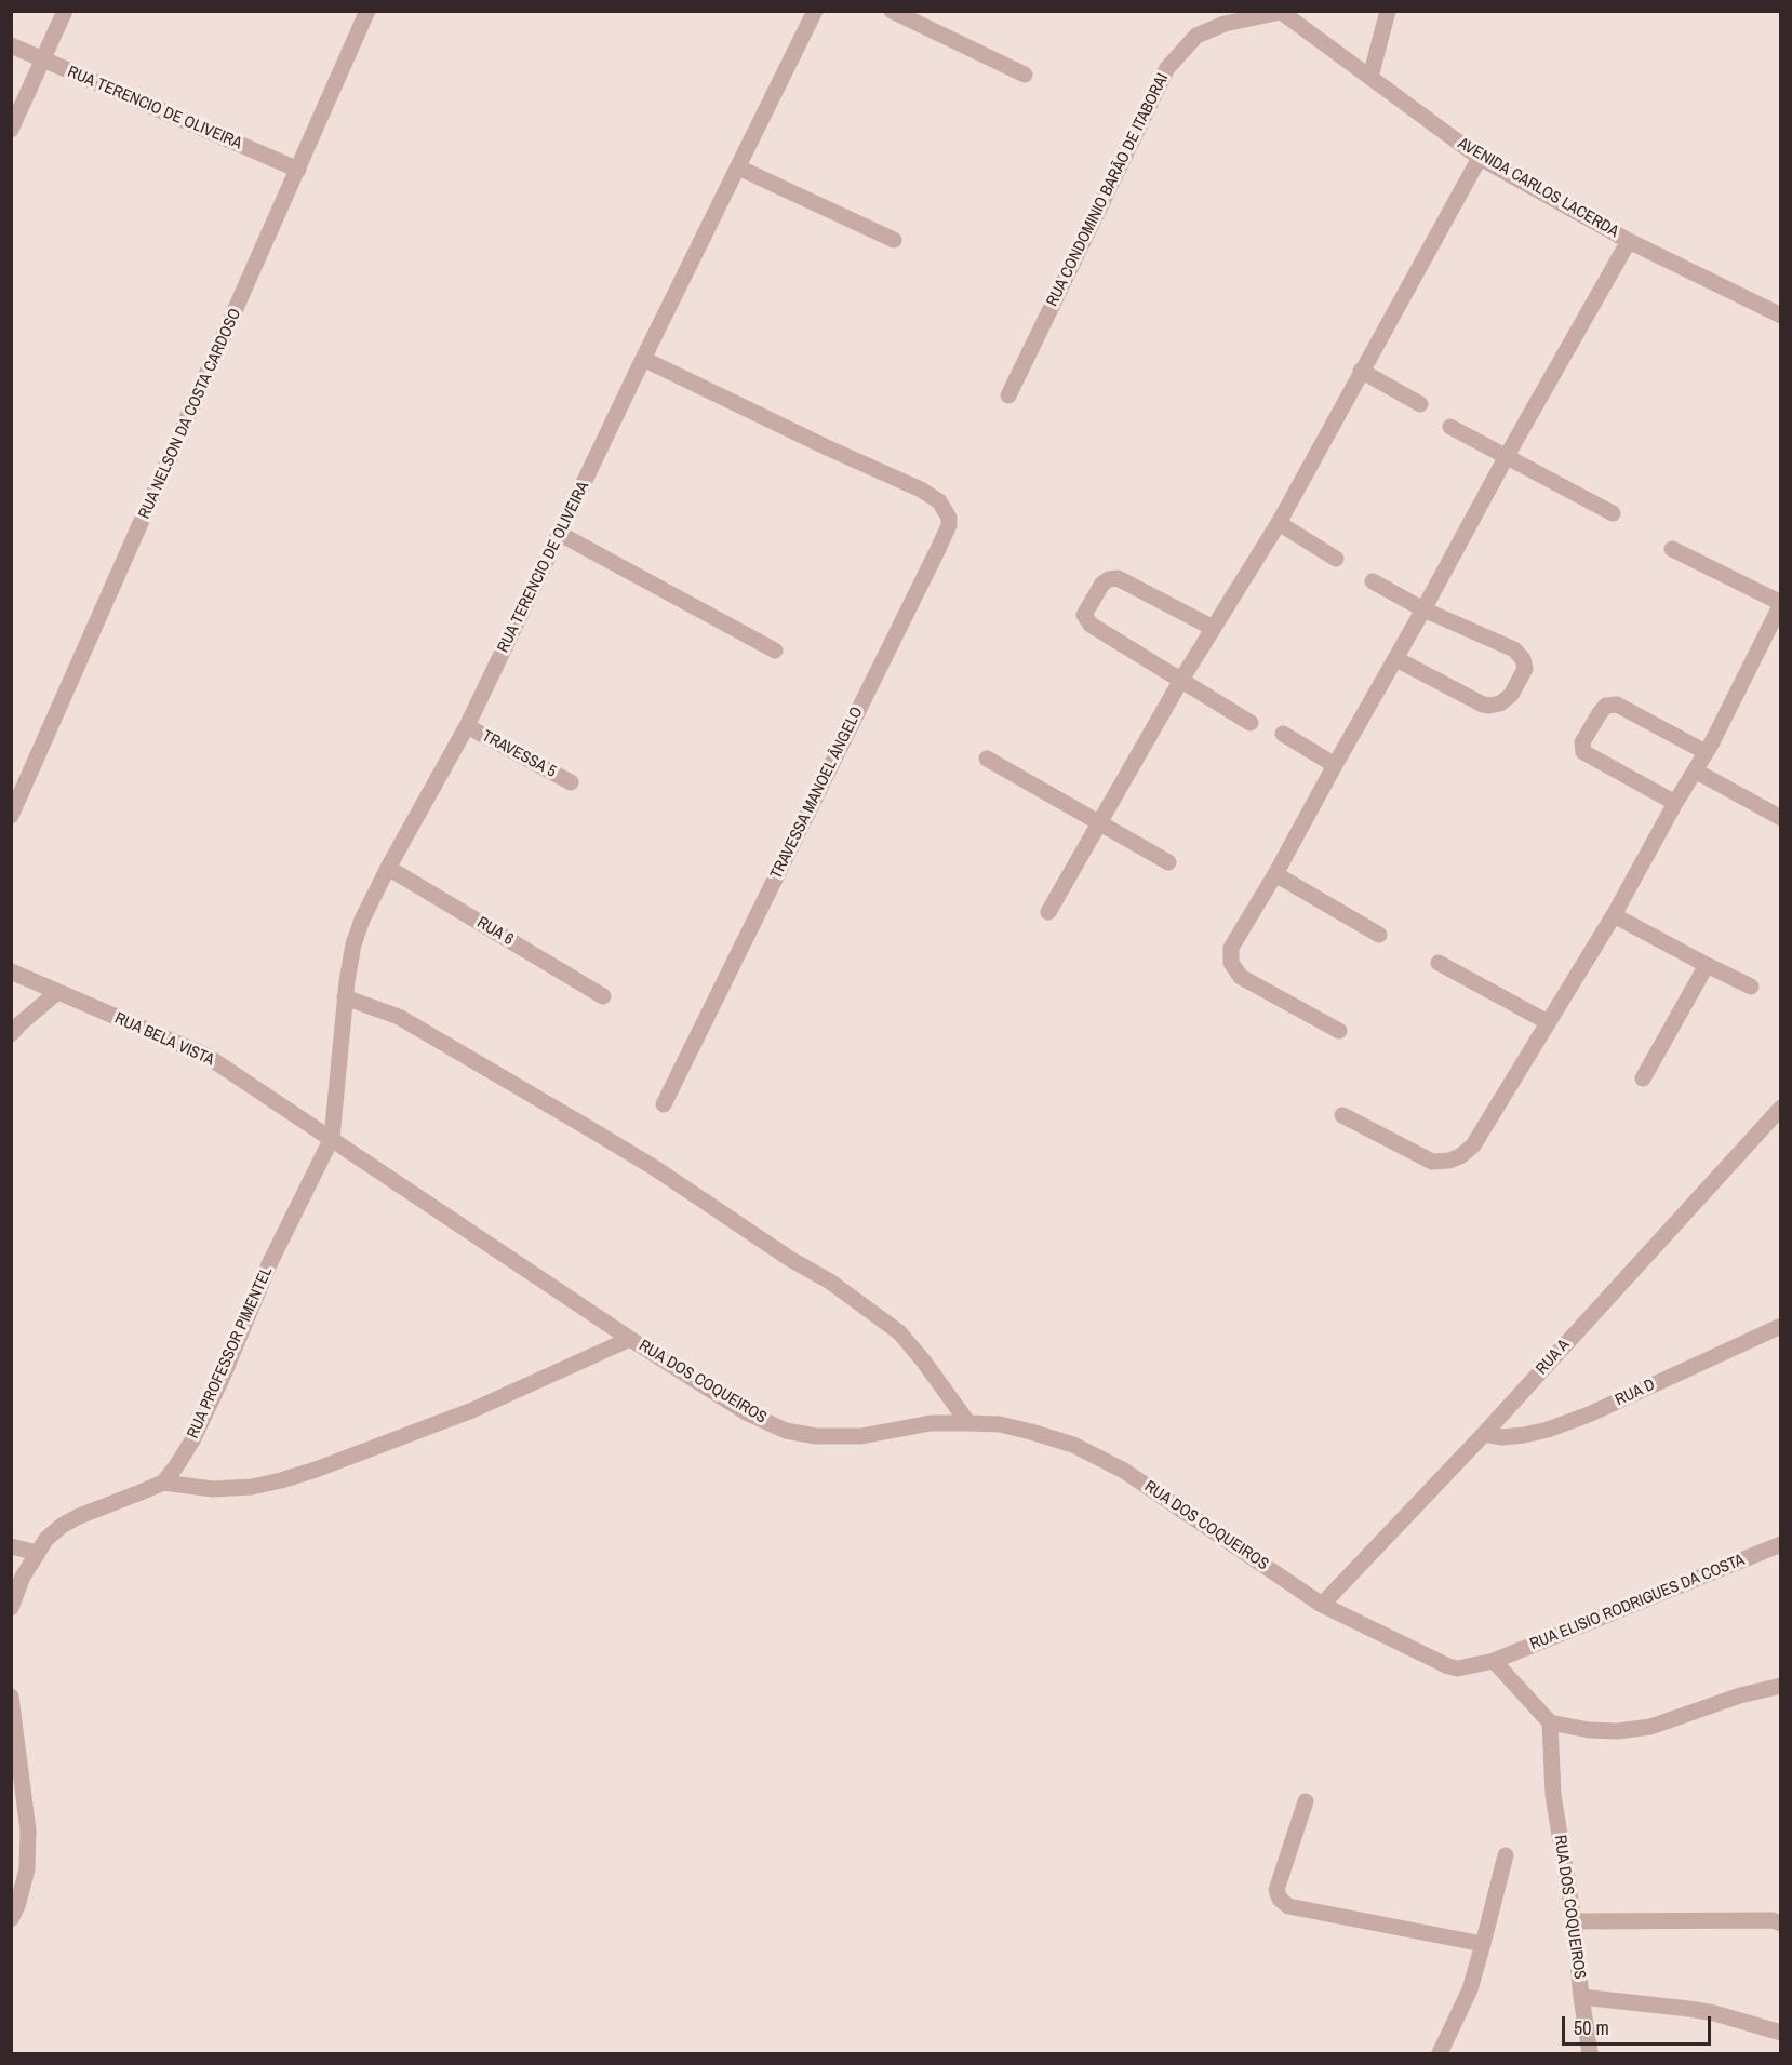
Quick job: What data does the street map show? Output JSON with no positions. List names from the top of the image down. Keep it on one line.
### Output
{"streets":{"street":["RUA TERENCIO DE OLIVEIRA","AVENIDA CARLOS LACERDA","RUA CONDOMINIO BARÃO DE ITABORAI","RUA NELSON DA COSTA CARDOSO","TRAVESSA 5","TRAVESSA MANOEL ÂNGELO","RUA 6","RUA BELA VISTA","RUA PROFESSOR PIMENTEL","RUA A","RUA DOS COQUEIROS","RUA D","RUA ELISIO RODRIGUES DA COSTA"]},"crossings":[["RUA TERENCIO DE OLIVEIRA","RUA NELSON DA COSTA CARDOSO"],["RUA TERENCIO DE OLIVEIRA","TRAVESSA 5"],["RUA TERENCIO DE OLIVEIRA","TRAVESSA MANOEL ÂNGELO"],["RUA TERENCIO DE OLIVEIRA","RUA 6"],["RUA TERENCIO DE OLIVEIRA","RUA BELA VISTA"],["RUA TERENCIO DE OLIVEIRA","RUA PROFESSOR PIMENTEL"],["RUA TERENCIO DE OLIVEIRA","RUA DOS COQUEIROS"],["AVENIDA CARLOS LACERDA","RUA CONDOMINIO BARÃO DE ITABORAI"],["RUA BELA VISTA","RUA PROFESSOR PIMENTEL"],["RUA BELA VISTA","RUA DOS COQUEIROS"],["RUA PROFESSOR PIMENTEL","RUA DOS COQUEIROS"],["RUA A","RUA DOS COQUEIROS"],["RUA A","RUA D"],["RUA DOS COQUEIROS","RUA ELISIO RODRIGUES DA COSTA"]],"scale_bar":"50 m"}
